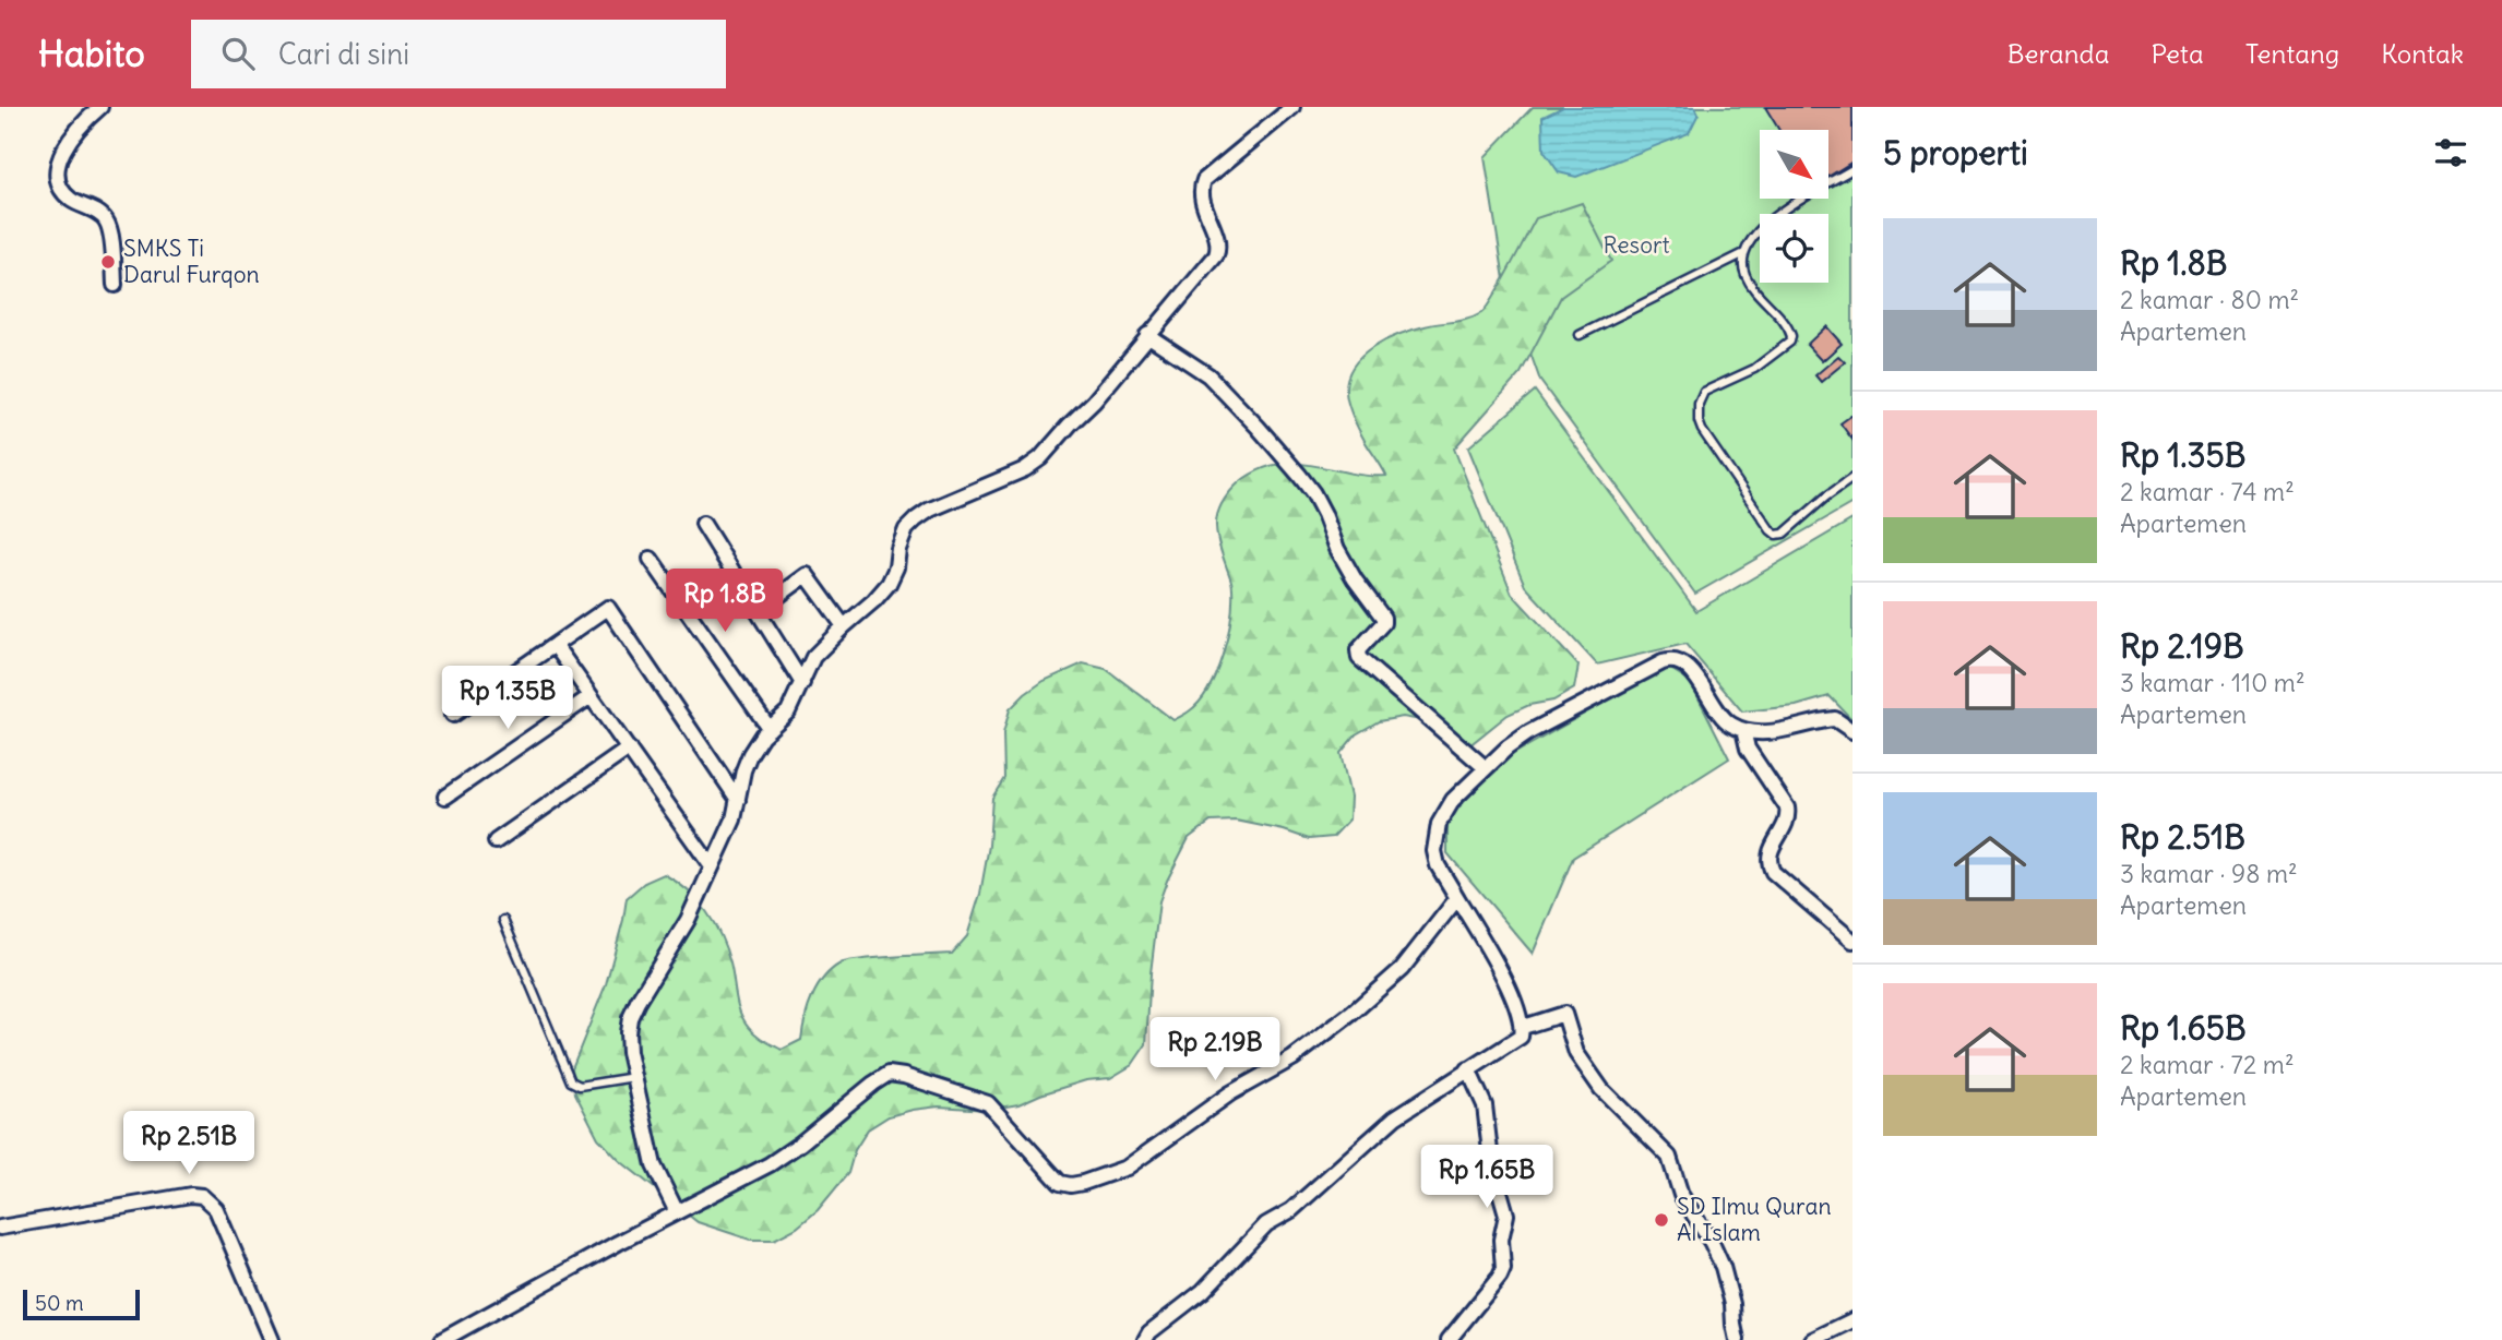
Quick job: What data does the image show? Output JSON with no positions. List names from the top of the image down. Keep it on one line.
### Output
{"parks":["Resort"],"places":["SMKS Ti Darul Furqon","SD Ilmu Quran Al Islam"],"scale_bar":"50 m","north":"bottom right","page":{"header":"Habito","search":"Cari di sini","nav":["Beranda","Peta","Tentang","Kontak"],"heading":"5 properti","list":[{"name":"Rp 1.8B","note":"2 kamar · 80 m² · Apartemen"},{"name":"Rp 1.35B","note":"2 kamar · 74 m² · Apartemen"},{"name":"Rp 2.19B","note":"3 kamar · 110 m² · Apartemen"},{"name":"Rp 2.51B","note":"3 kamar · 98 m² · Apartemen"},{"name":"Rp 1.65B","note":"2 kamar · 72 m² · Apartemen"}],"price":["Rp 1.8B","Rp 1.35B","Rp 2.19B","Rp 2.51B","Rp 1.65B"],"scale":"50 m"}}
